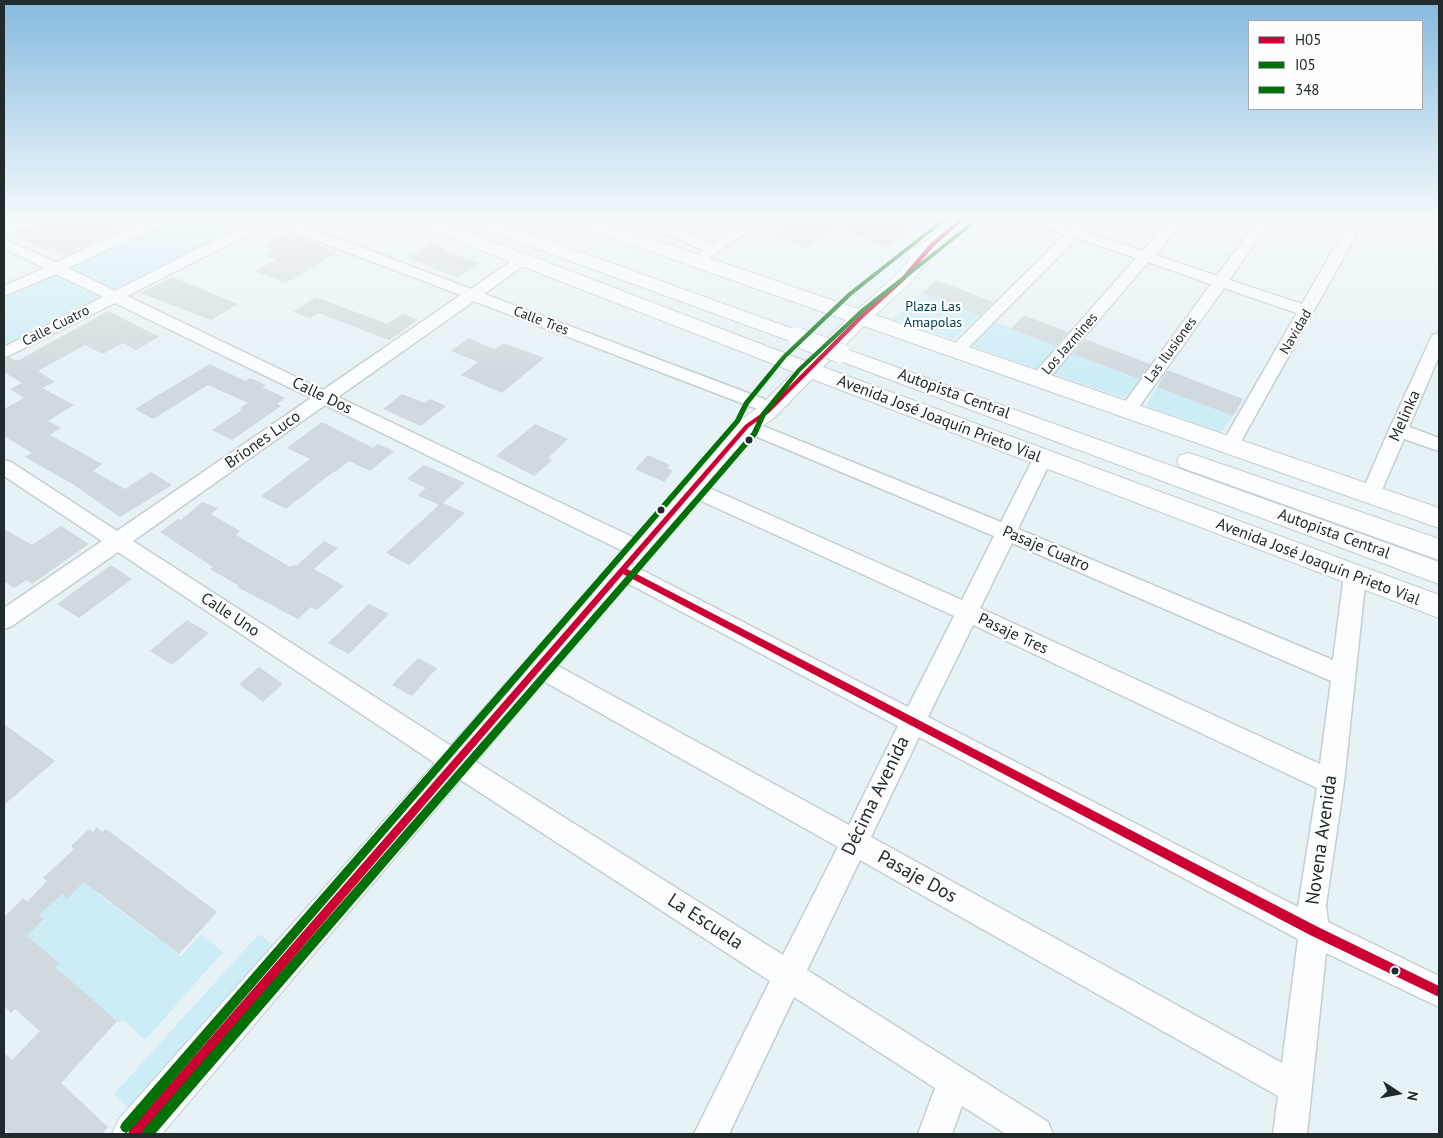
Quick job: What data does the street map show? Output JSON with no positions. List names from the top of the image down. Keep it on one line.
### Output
{"streets":{"main road":["Autopista Central","Avenida José Joaquín Prieto Vial"],"street":["Calle Tres","Calle Cuatro","Navidad","Los Jazmines","Las Ilusiones","Calle Dos","Melinka","Briones Luco","Pasaje Cuatro","Calle Uno","Pasaje Tres","Décima Avenida","Novena Avenida","Pasaje Dos","La Escuela"]},"crossings":[["Calle Tres","Briones Luco"],["Calle Cuatro","Calle Dos"],["Calle Dos","Briones Luco"],["Calle Dos","Décima Avenida"],["Calle Dos","Novena Avenida"],["Avenida José Joaquín Prieto Vial","Décima Avenida"],["Avenida José Joaquín Prieto Vial","Novena Avenida"],["Briones Luco","Calle Uno"],["Pasaje Cuatro","Décima Avenida"],["Pasaje Cuatro","Novena Avenida"],["Calle Uno","La Escuela"],["Pasaje Tres","Décima Avenida"],["Pasaje Tres","Novena Avenida"],["Décima Avenida","Pasaje Dos"],["Décima Avenida","La Escuela"],["Novena Avenida","Pasaje Dos"]],"parks":["Plaza Las Amapolas"],"lines":["transit line H05","transit line I05","transit line 348"],"legend":["H05","I05","348"],"north":"right"}
